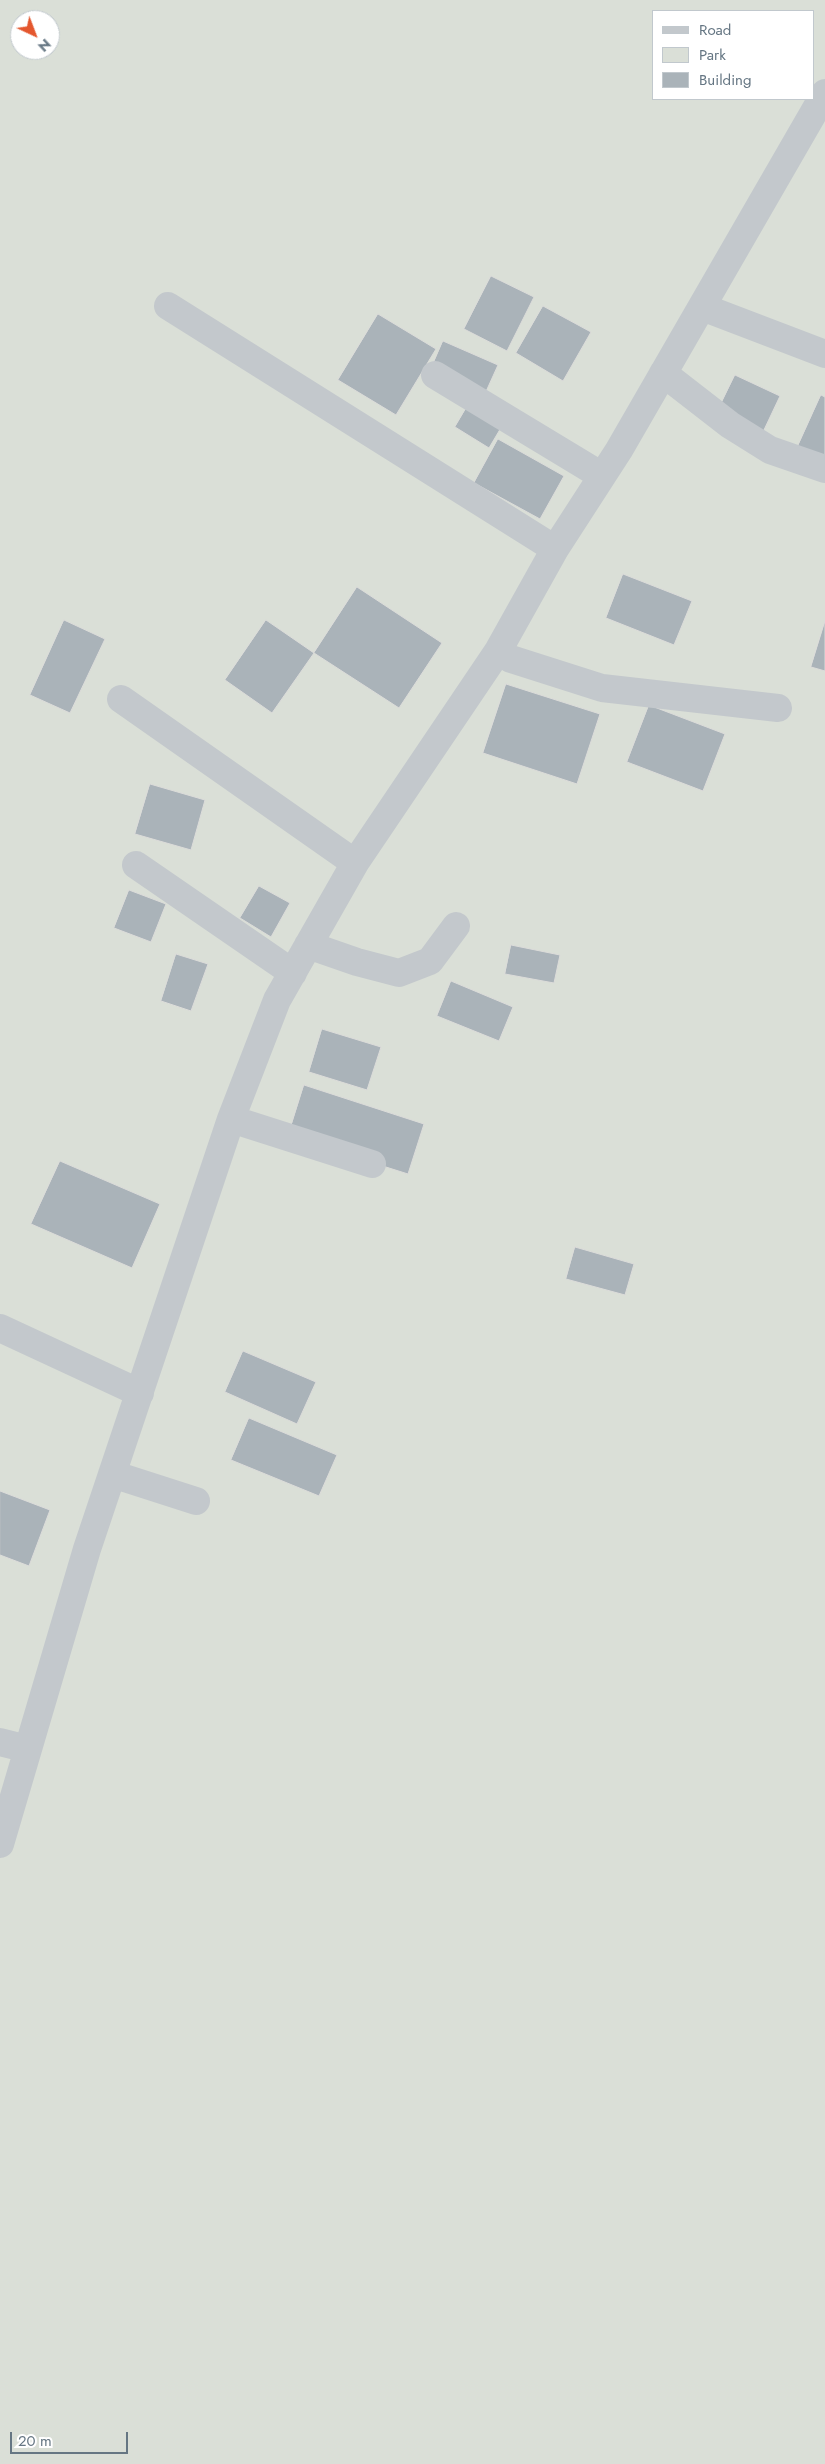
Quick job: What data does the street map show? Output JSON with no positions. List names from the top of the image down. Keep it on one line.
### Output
{"legend":["Road","Park","Building"],"scale_bar":"20 m","north":"bottom right"}
